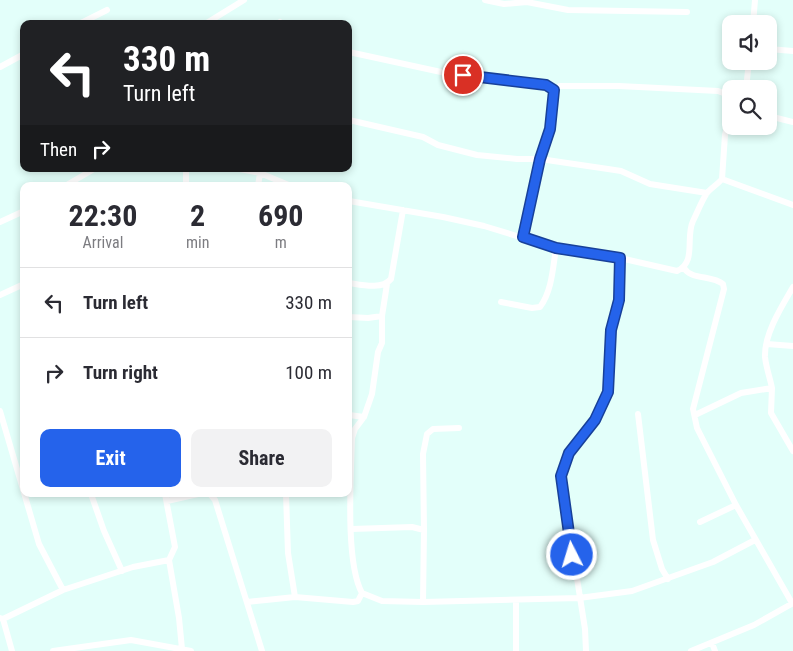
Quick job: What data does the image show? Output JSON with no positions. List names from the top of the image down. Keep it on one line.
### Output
{"page":{"turn":["330 m","Turn left"],"then":"Then","eta":["22:30","Arrival","2","min","690","m"],"list":[{"name":"Turn left","value":"330 m"},{"name":"Turn right","value":"100 m"}],"buttons":["Exit","Share"]}}
